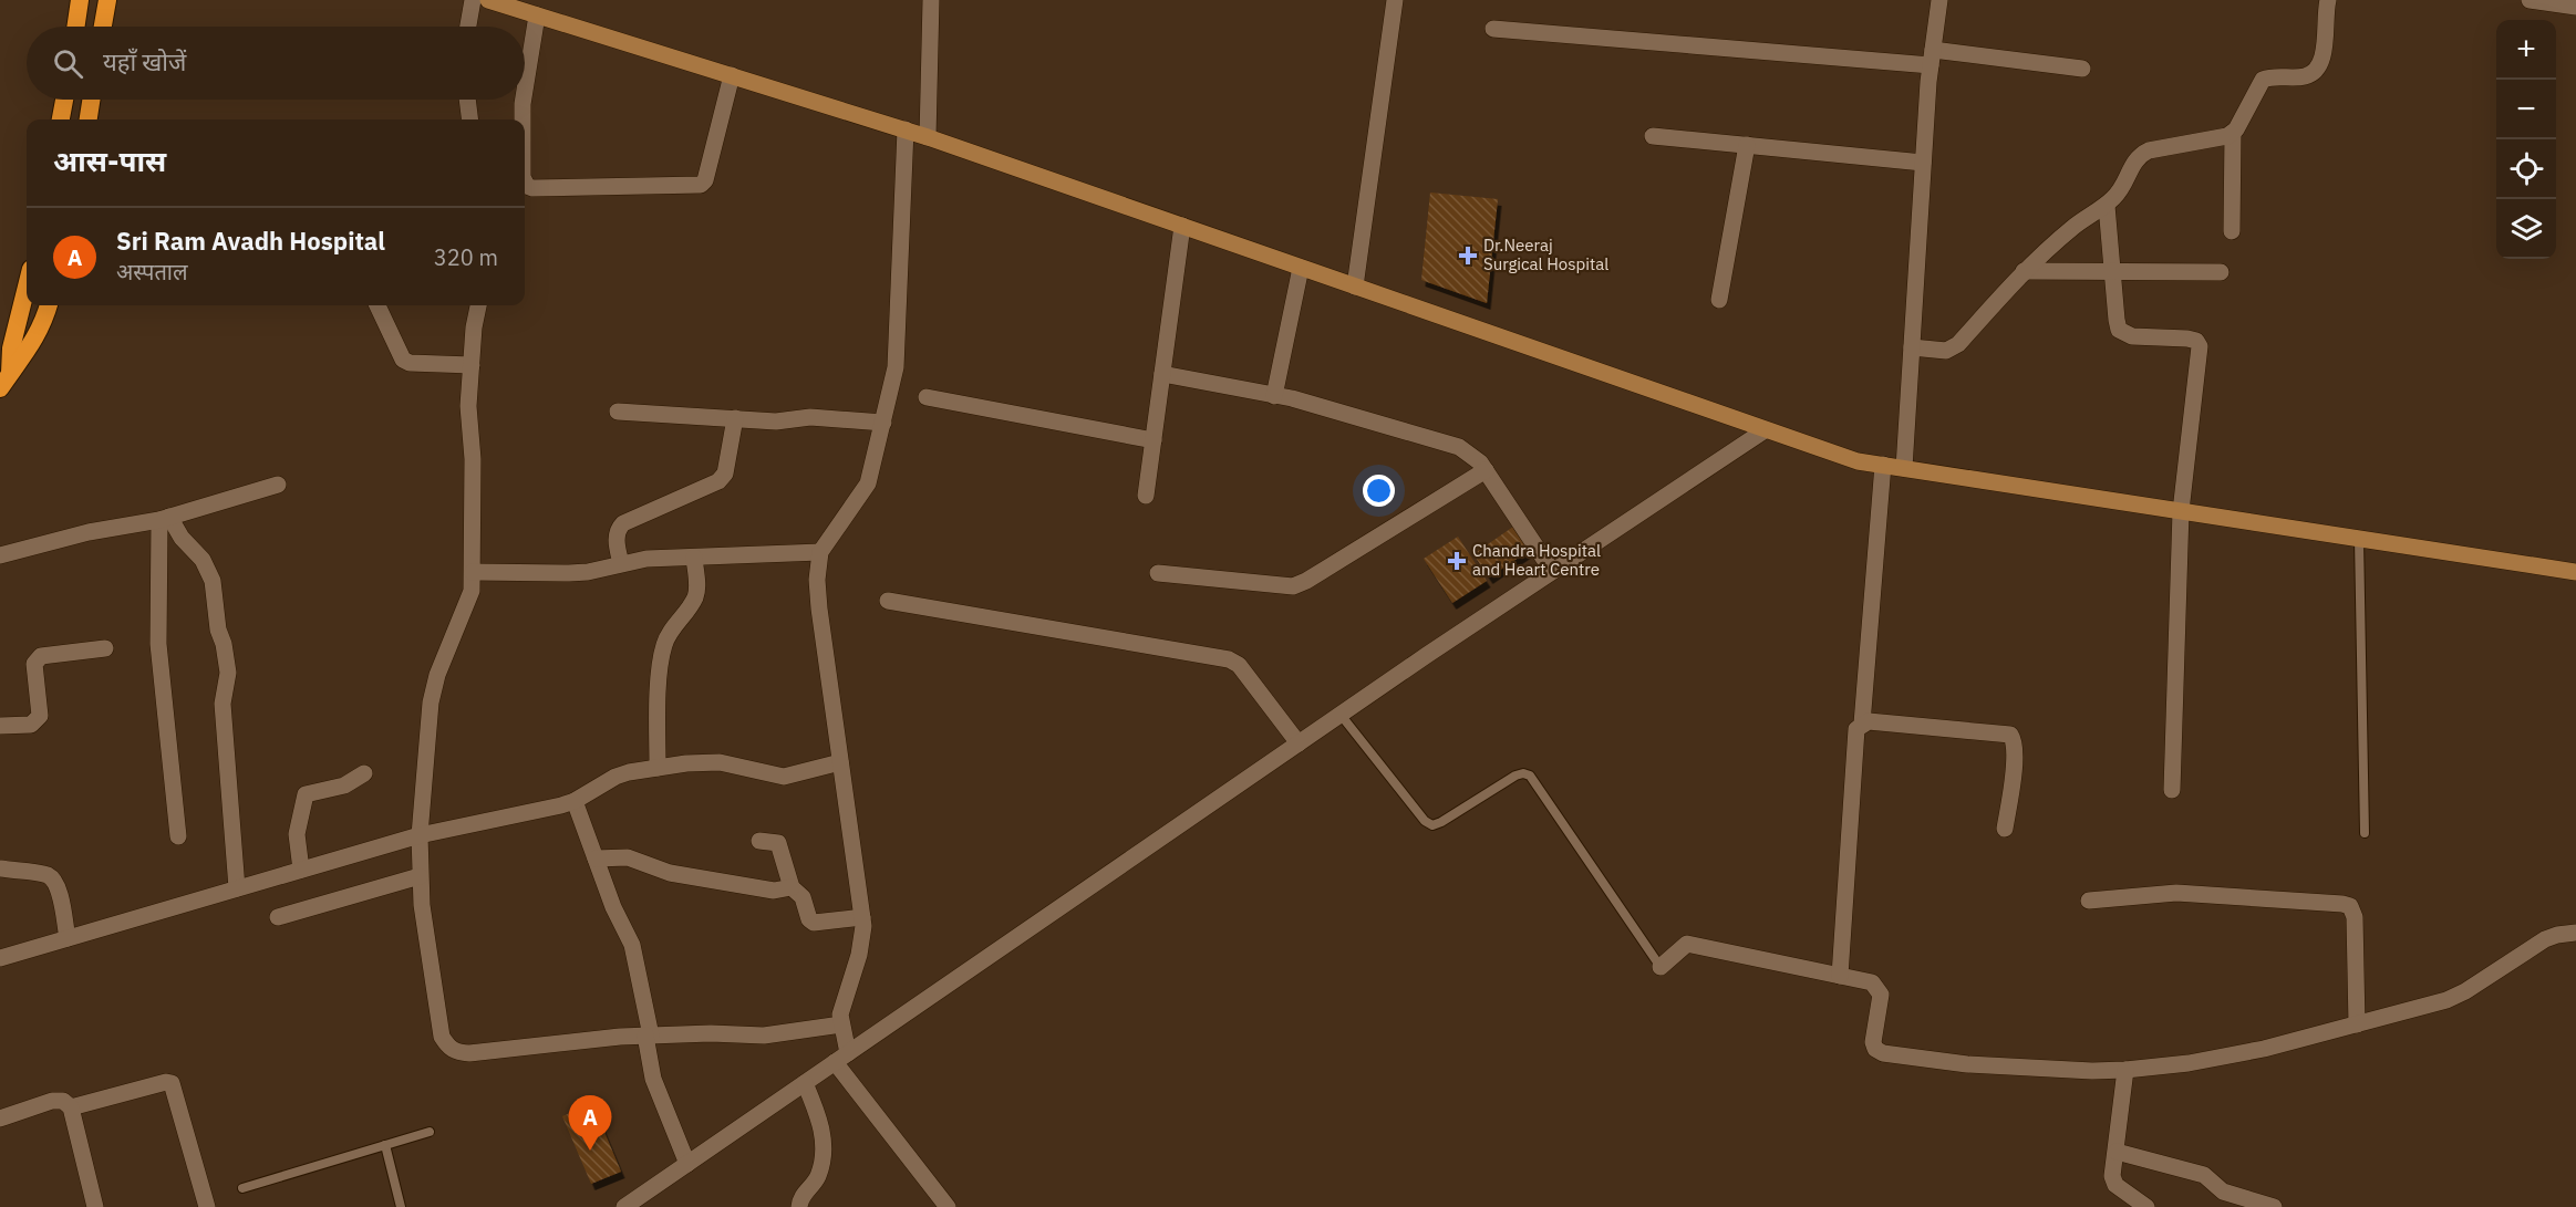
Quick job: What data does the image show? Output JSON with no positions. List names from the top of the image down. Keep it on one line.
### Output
{"places":{"health":["Dr.Neeraj Surgical Hospital","Chandra Hospital and Heart Centre"]},"page":{"map_buttons":["+","−"],"search":"यहाँ खोजें","heading":"आस-पास","list":[{"mark":"A","name":"Sri Ram Avadh Hospital","note":"अस्पताल","value":"320 m"}],"pins":"A"}}
